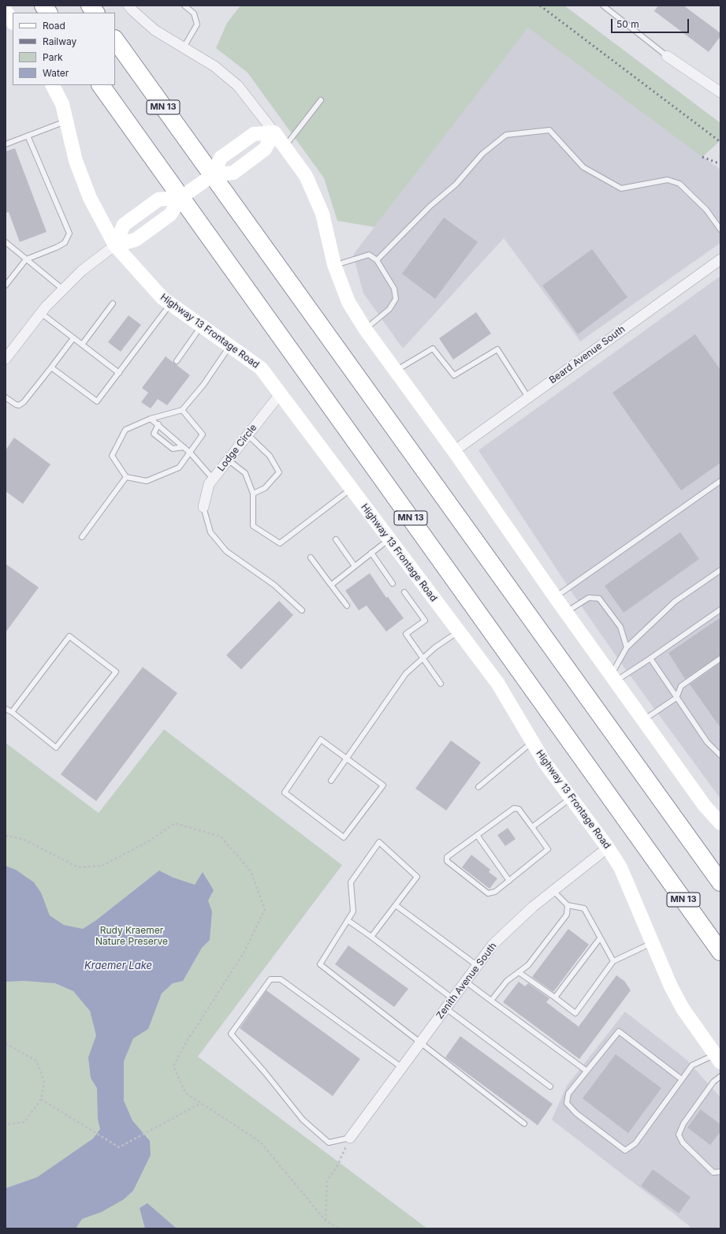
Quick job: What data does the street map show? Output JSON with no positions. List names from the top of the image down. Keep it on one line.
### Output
{"streets":{"highway":["MN 13"],"street":["Highway 13 Frontage Road","Beard Avenue South","Lodge Circle","Zenith Avenue South"]},"crossings":[["Highway 13 Frontage Road","Lodge Circle"],["Highway 13 Frontage Road","Zenith Avenue South"]],"water":["Kraemer Lake"],"parks":["Rudy Kraemer Nature Preserve"],"legend":["Road","Railway","Park","Water"],"scale_bar":"50 m"}
